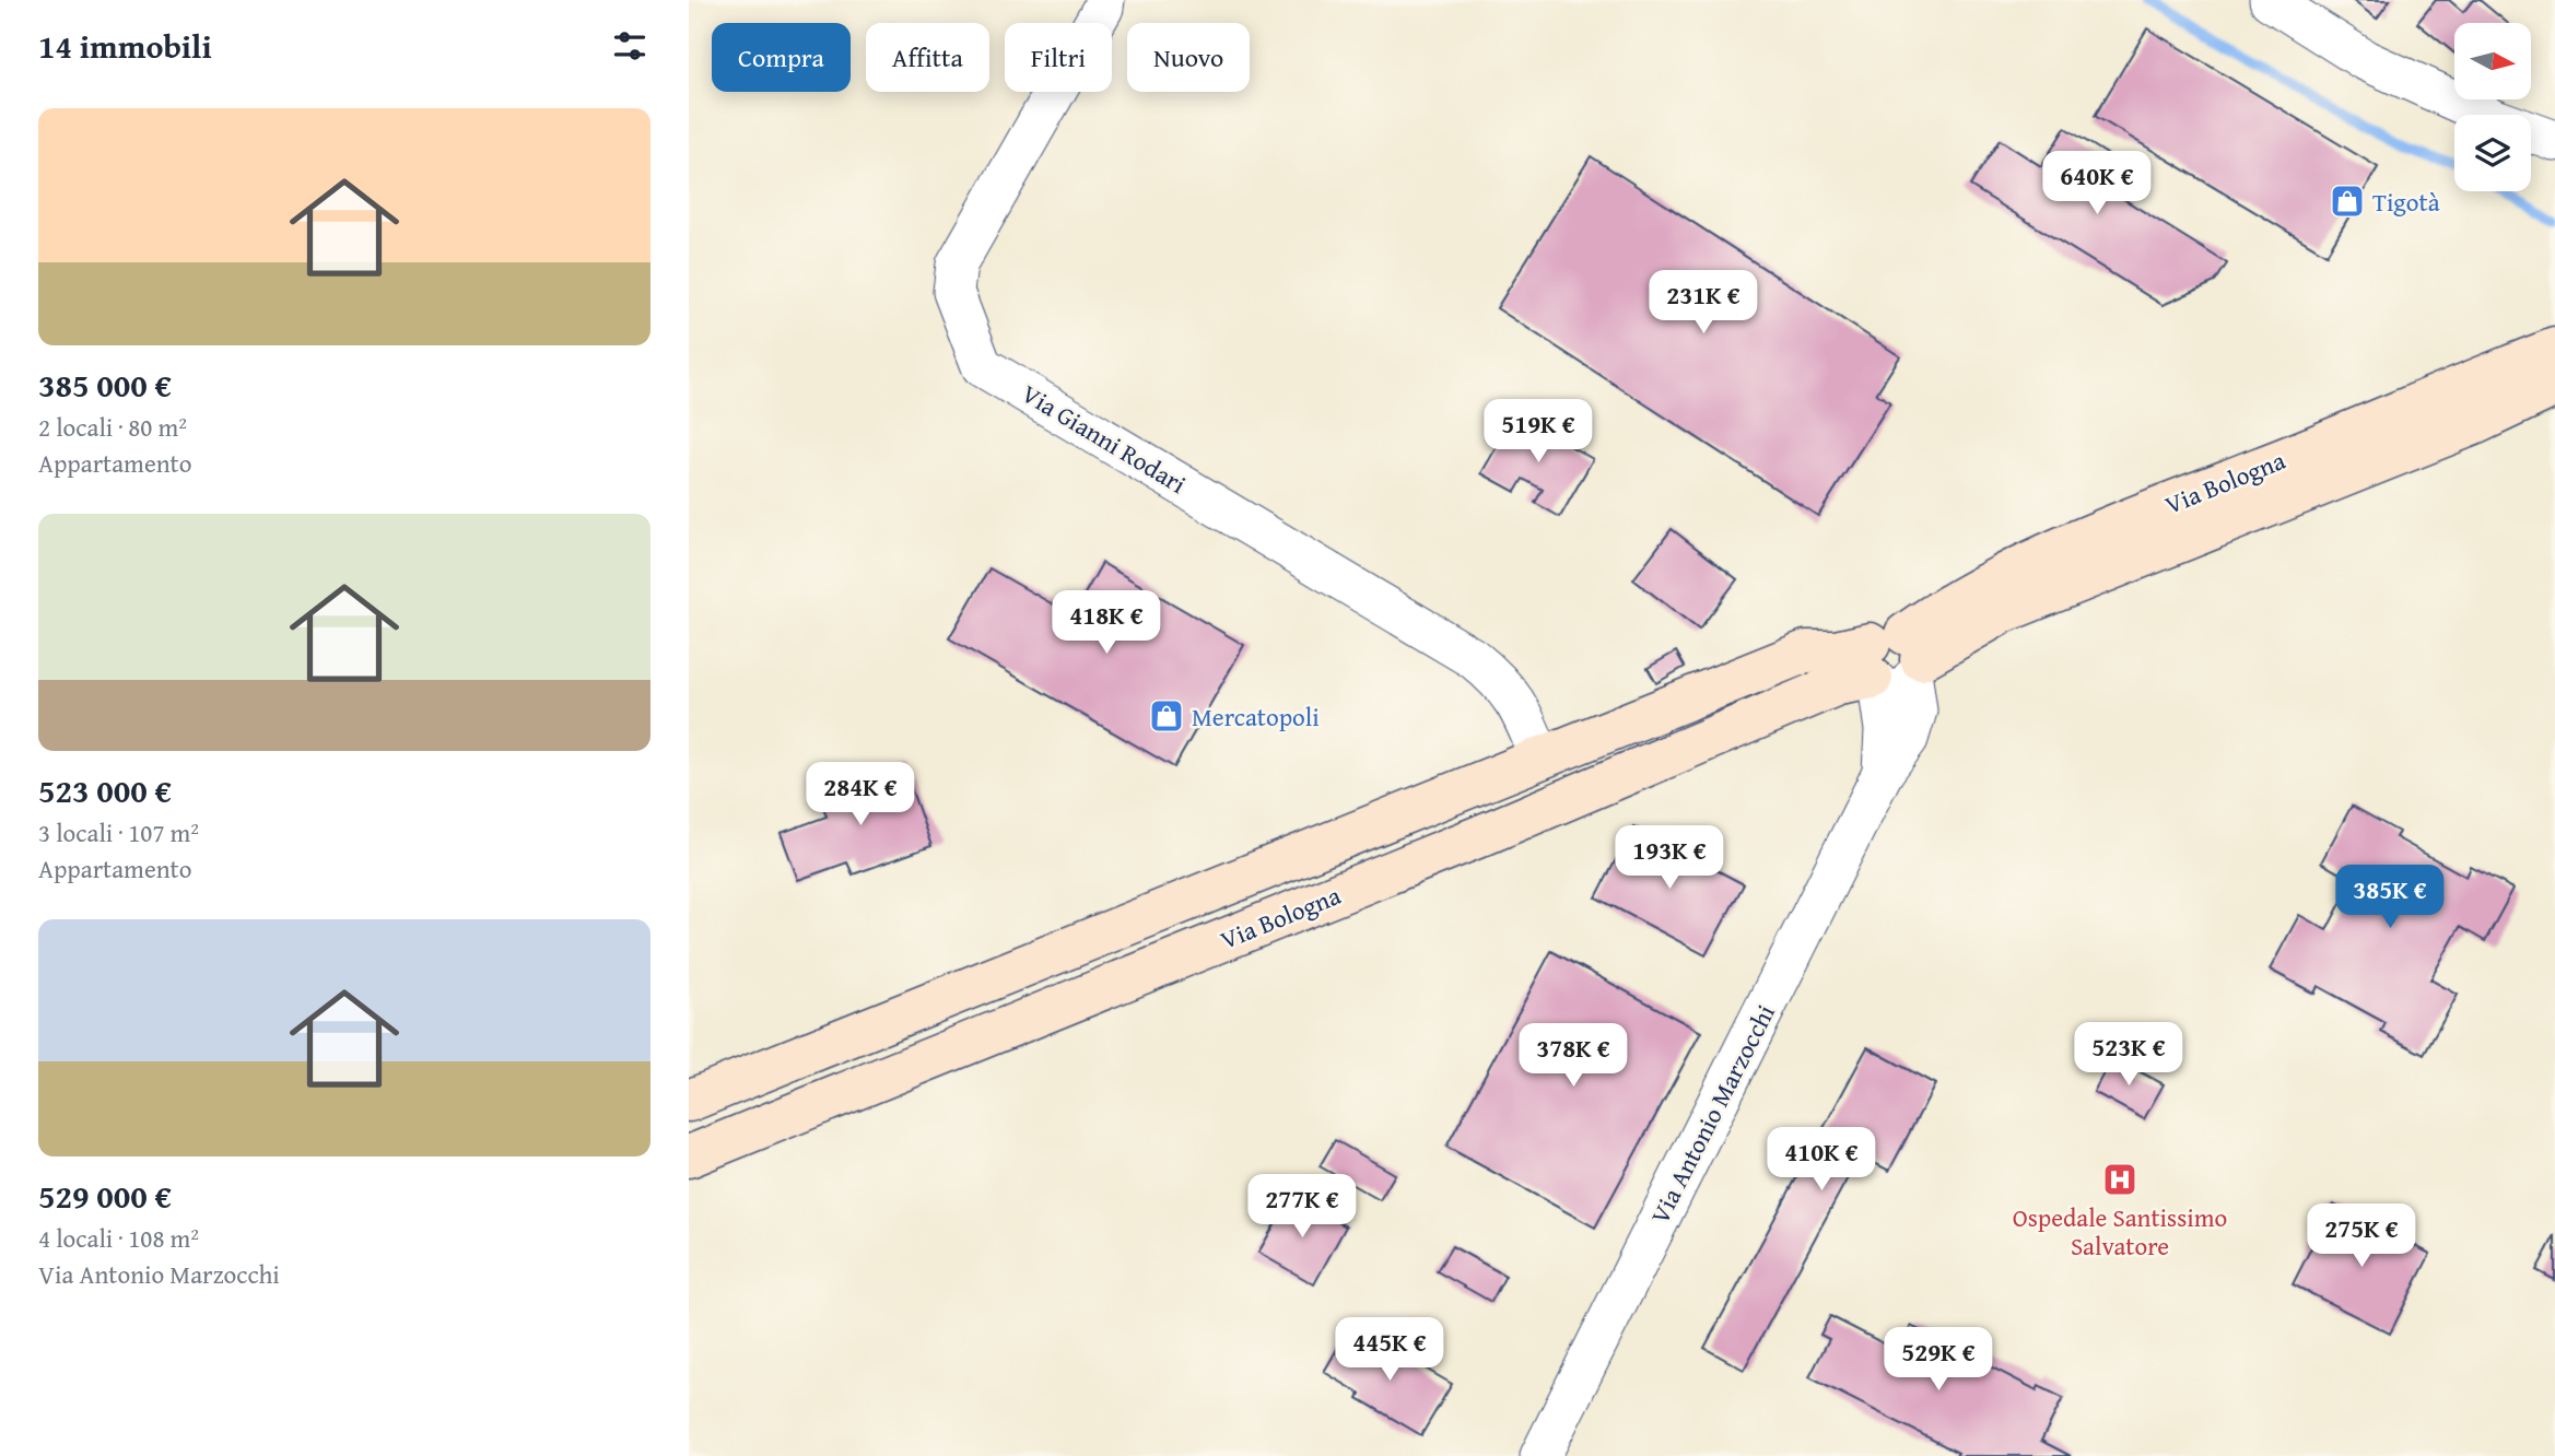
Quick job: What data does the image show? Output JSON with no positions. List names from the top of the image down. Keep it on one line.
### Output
{"streets":{"main road":["Via Bologna"],"street":["Via Gianni Rodari","Via Antonio Marzocchi"]},"crossings":[["Via Gianni Rodari","Via Bologna"],["Via Bologna","Via Antonio Marzocchi"]],"places":{"shop":["Tigotà","Mercatopoli"],"hospital":["Ospedale Santissimo Salvatore"]},"north":"right","page":{"heading":"14 immobili","chip":["Compra","Affitta","Filtri","Nuovo"],"list":[{"name":"385 000 €","note":"2 locali · 80 m² · Appartamento"},{"name":"523 000 €","note":"3 locali · 107 m² · Appartamento"},{"name":"529 000 €","note":"4 locali · 108 m² · Via Antonio Marzocchi"}],"price":["640K €","231K €","519K €","418K €","284K €","193K €","385K €","523K €","378K €","410K €","277K €","275K €","445K €","529K €"]}}
